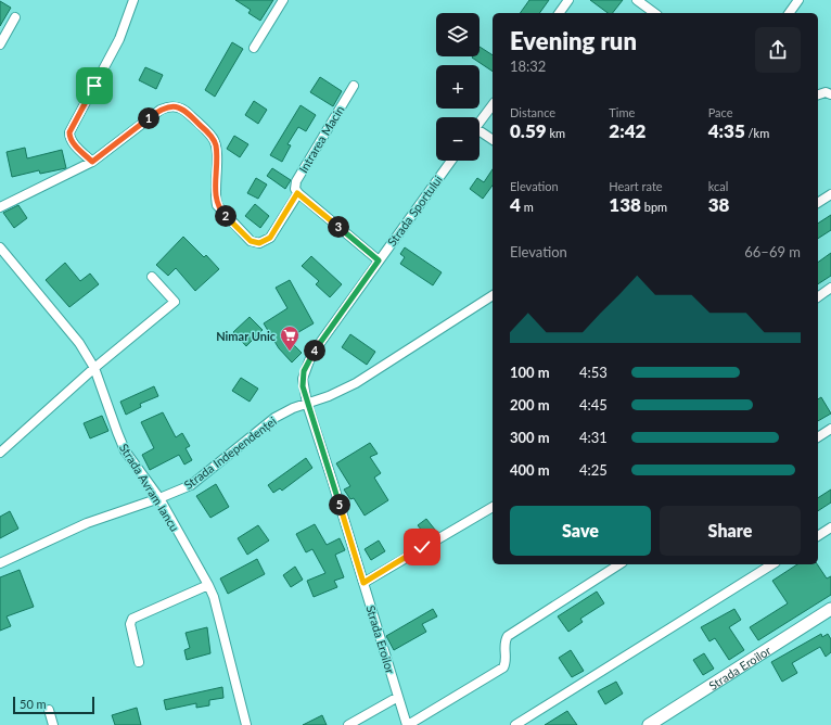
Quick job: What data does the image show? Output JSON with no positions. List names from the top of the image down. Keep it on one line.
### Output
{"streets":{"street":["Intrarea Macin","Strada Sportului","Strada Independenței","Strada Avram Iancu","Strada Eroilor"]},"crossings":[["Strada Sportului","Strada Independenței"],["Strada Sportului","Strada Eroilor"],["Strada Independenței","Strada Avram Iancu"],["Strada Independenței","Strada Eroilor"]],"places":{"supermarket":["Nimar Unic"]},"scale_bar":"50 m","page":{"map_buttons":["+","−"],"heading":["Evening run","18:32"],"stats":[["Distance","0.59 km"],["Time","2:42"],["Pace","4:35 /km"],["Elevation","4 m"],["Heart rate","138 bpm"],["kcal","38"]],"pins":["1","2","3","4","5"],"chart":["Elevation","66–69 m"],"list":[{"name":"100 m","note":"4:53"},{"name":"200 m","note":"4:45"},{"name":"300 m","note":"4:31"},{"name":"400 m","note":"4:25"}],"buttons":["Save","Share"],"scale":"50 m"}}
